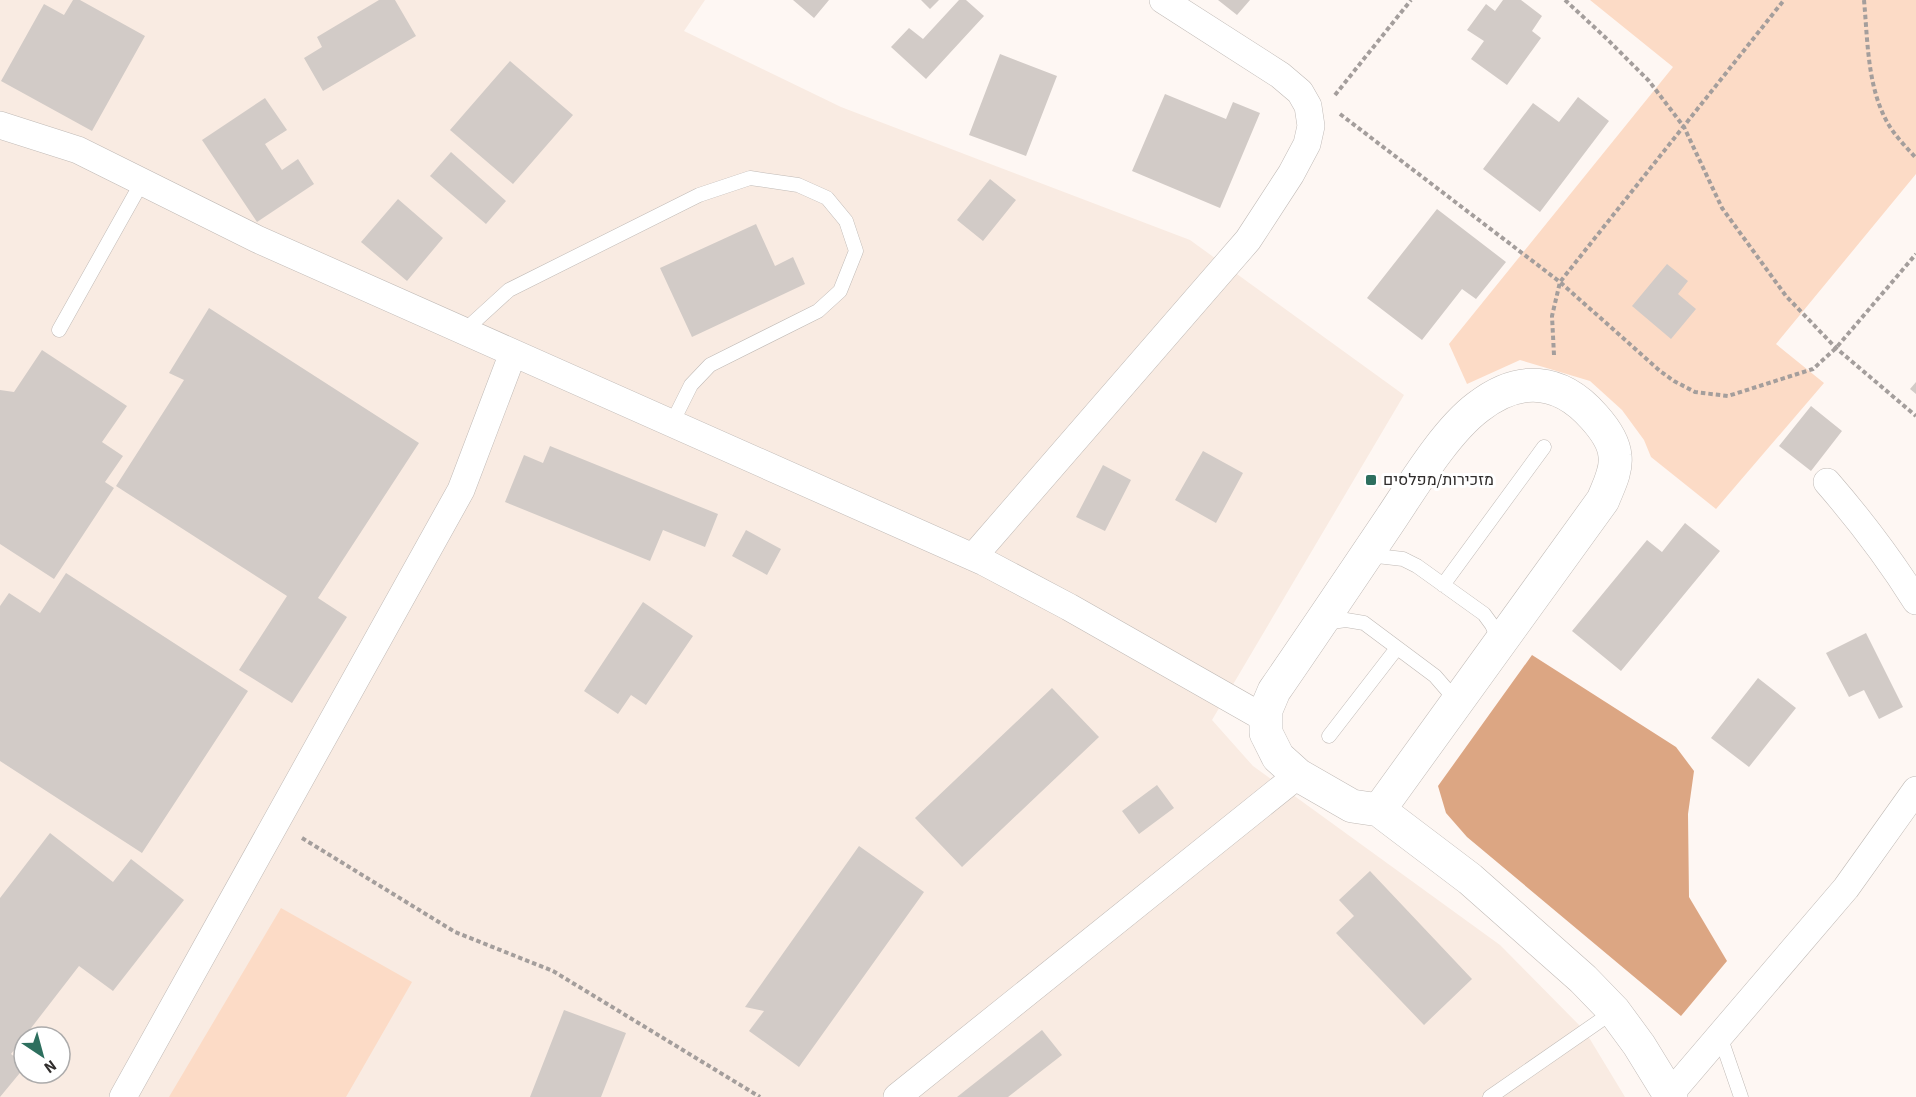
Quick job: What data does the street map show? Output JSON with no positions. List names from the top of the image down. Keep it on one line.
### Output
{"places":{"transit":["מזכירות/מפלסים"]},"north":"bottom right"}
